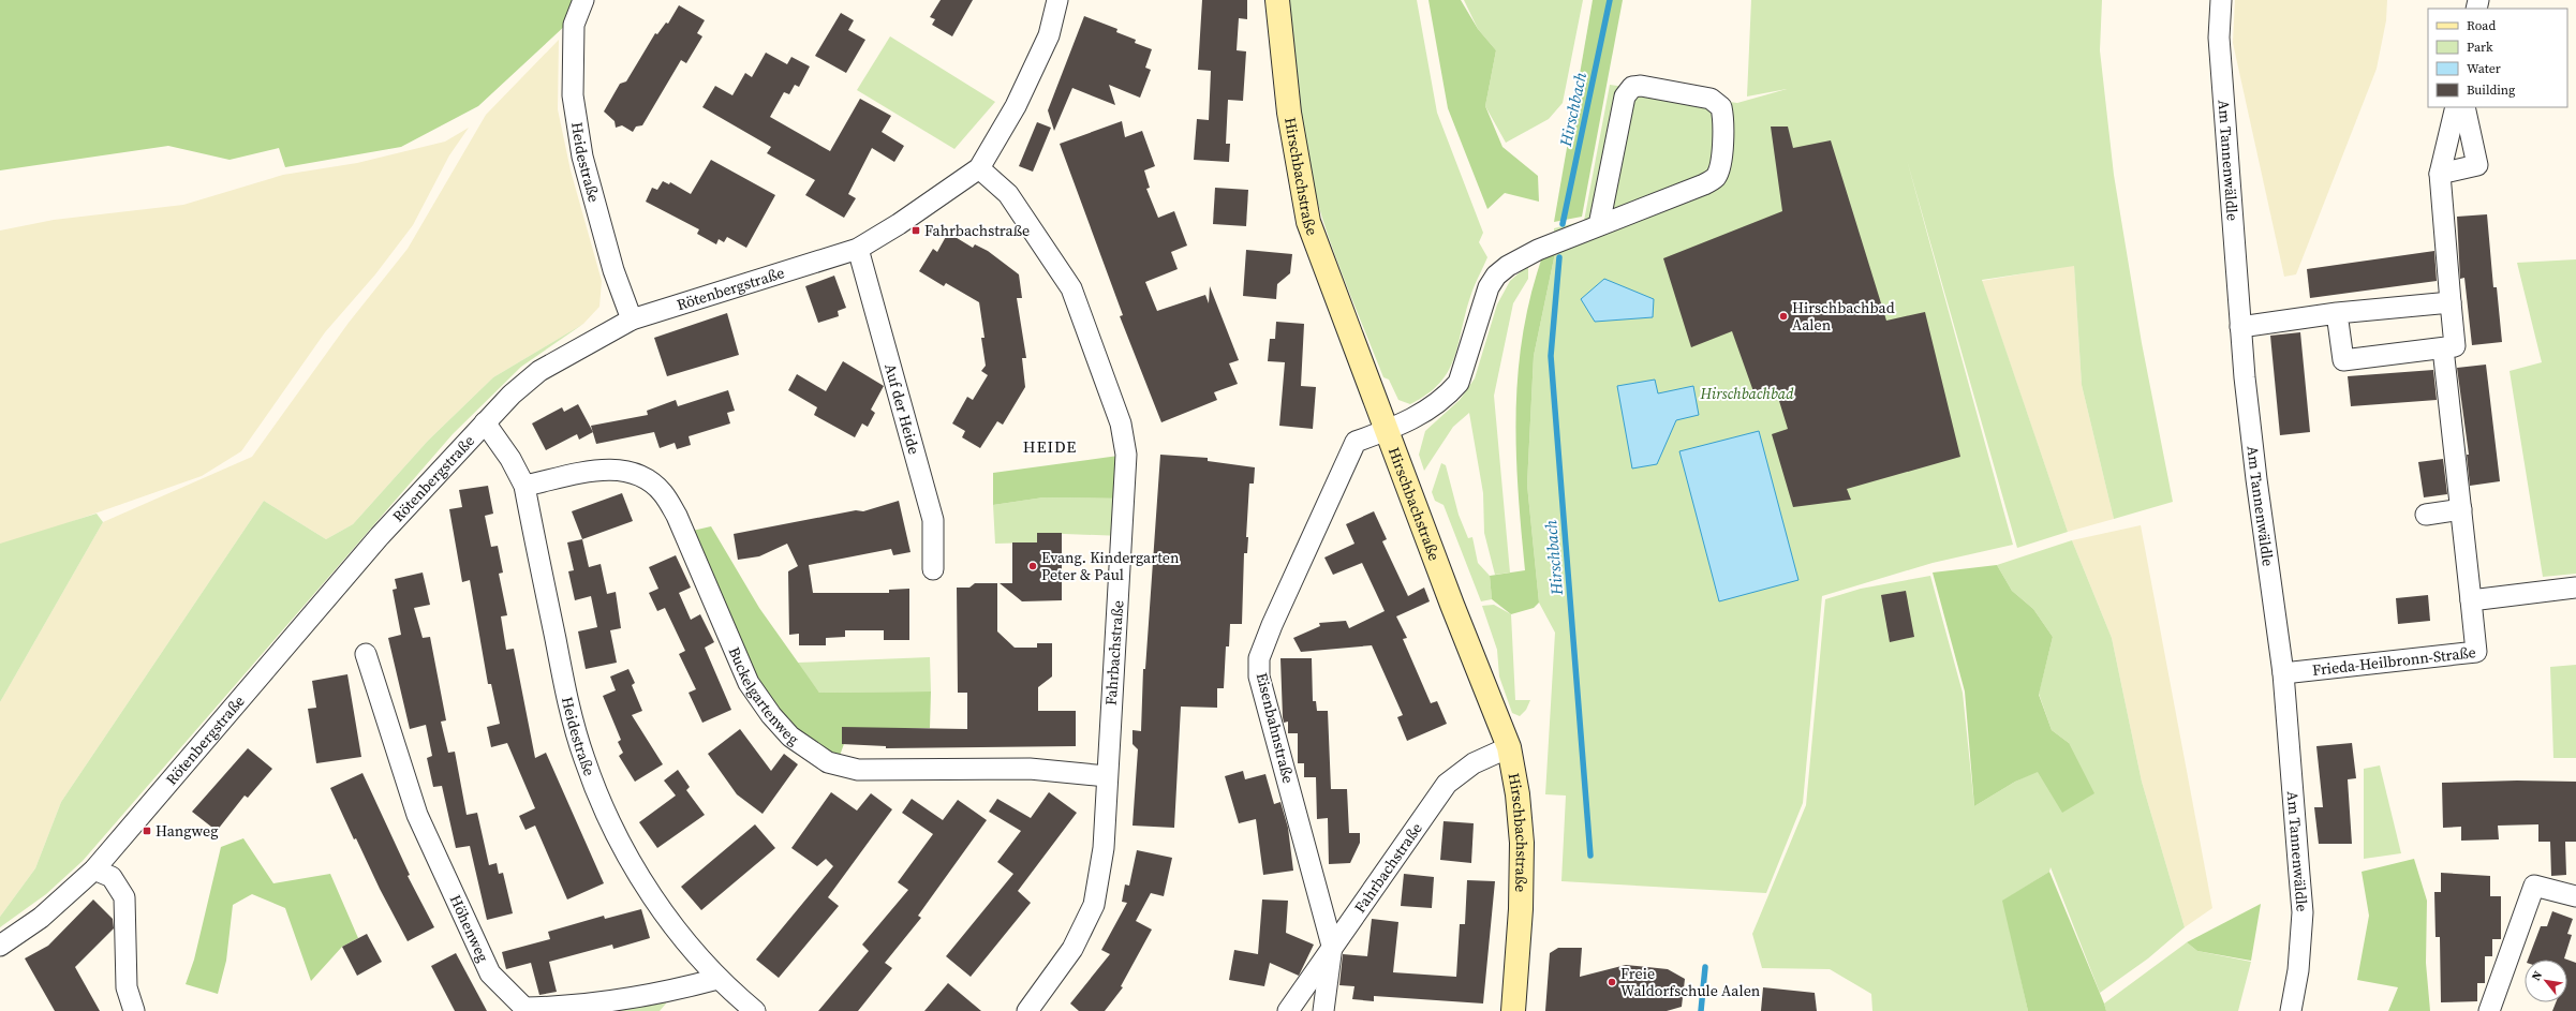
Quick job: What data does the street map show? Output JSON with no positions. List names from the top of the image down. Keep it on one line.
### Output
{"streets":{"street":["Am Tannenwäldle","Heidestraße","Hirschbachstraße","Rötenbergstraße","Auf der Heide","Fahrbachstraße","Frieda-Heilbronn-Straße","Buckelgartenweg","Eisenbahnstraße","Höhenweg"]},"crossings":[["Am Tannenwäldle","Frieda-Heilbronn-Straße"],["Heidestraße","Rötenbergstraße"],["Heidestraße","Buckelgartenweg"],["Heidestraße","Höhenweg"],["Hirschbachstraße","Fahrbachstraße"],["Hirschbachstraße","Eisenbahnstraße"],["Rötenbergstraße","Auf der Heide"],["Rötenbergstraße","Fahrbachstraße"],["Fahrbachstraße","Buckelgartenweg"],["Fahrbachstraße","Eisenbahnstraße"]],"districts":["HEIDE"],"water":["Hirschbach"],"parks":["Hirschbachbad"],"places":{"transit":["Fahrbachstraße","Hangweg"],"other":["Hirschbachbad Aalen","Evang. Kindergarten Peter & Paul","Freie Waldorfschule Aalen"]},"legend":["Road","Park","Water","Building"],"north":"top left"}
